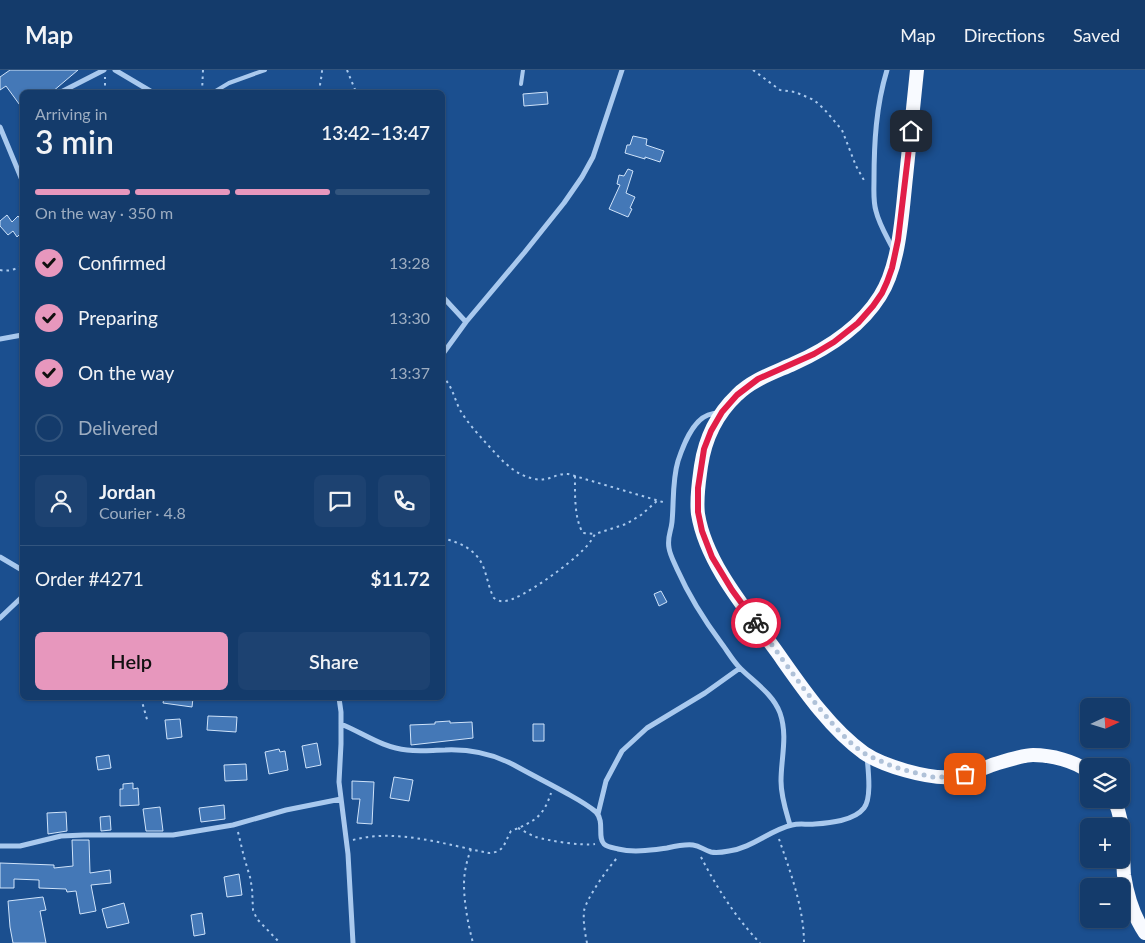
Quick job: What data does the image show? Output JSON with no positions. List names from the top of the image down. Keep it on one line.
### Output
{"north":"right","page":{"header":"Map","nav":["Map","Directions","Saved"],"heading":["3 min","Arriving in","13:42–13:47"],"panel":["Jordan","Courier · 4.8","Order #4271","$11.72"],"bar":"On the way · 350 m","list":[["Confirmed","13:28"],["Preparing","13:30"],["On the way","13:37"],"Delivered"],"buttons":["Help","Share"],"map_buttons":["+","−"]}}
